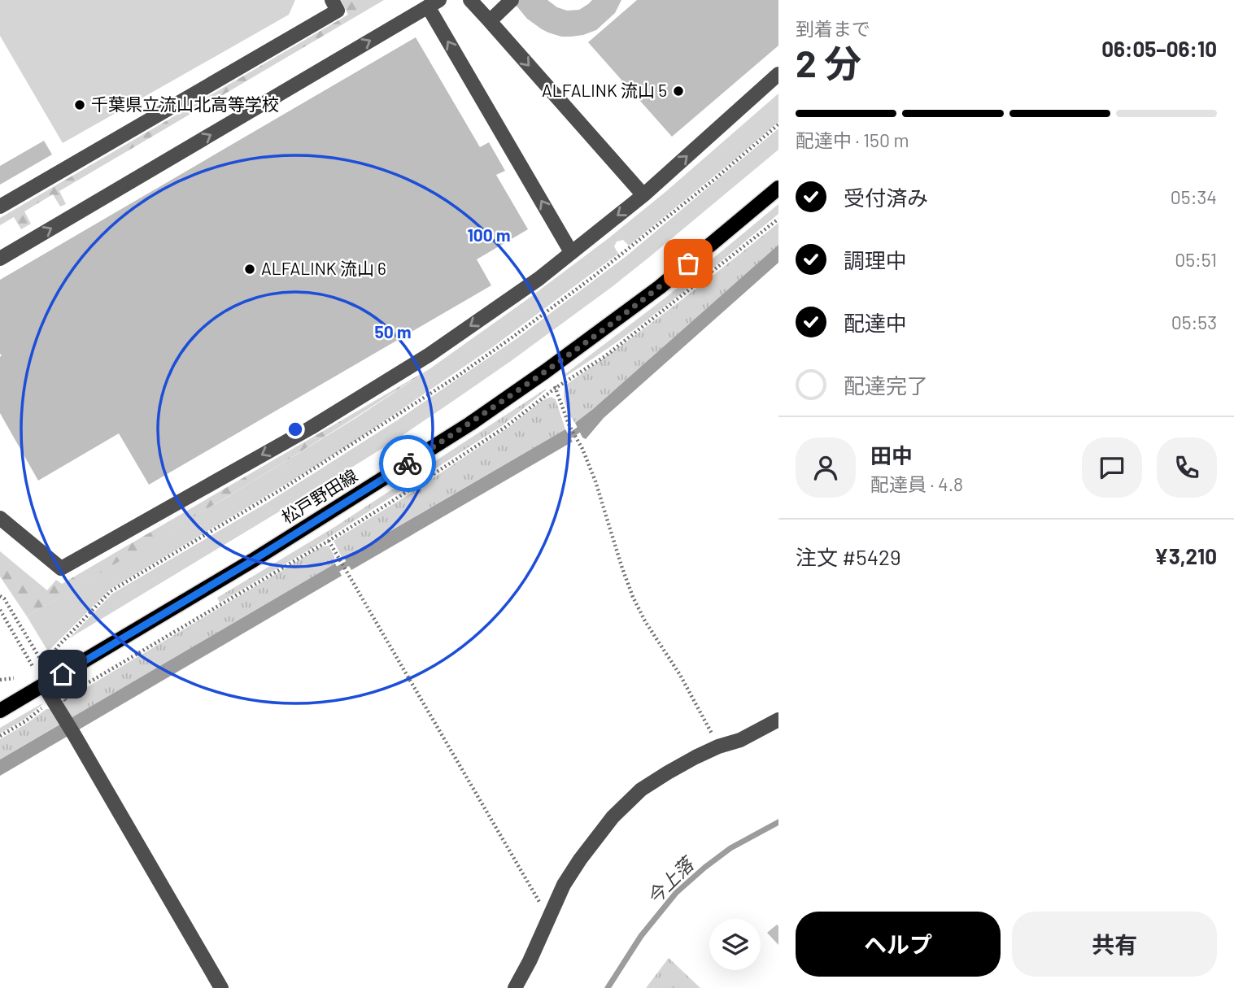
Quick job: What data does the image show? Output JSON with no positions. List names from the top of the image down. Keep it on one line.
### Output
{"streets":{"main road":["松戸野田線"]},"water":["今上落"],"places":["ALFALINK 流山 5","千葉県立流山北高等学校","ALFALINK 流山 6"],"page":{"heading":["2 分","到着まで","06:05–06:10"],"panel":["田中","配達員 · 4.8","注文 #5429","¥3,210"],"bar":"配達中 · 150 m","list":[["受付済み","05:34"],["調理中","05:51"],["配達中","05:53"],"配達完了"],"buttons":["ヘルプ","共有"]},"rings":["100 m","50 m"]}
